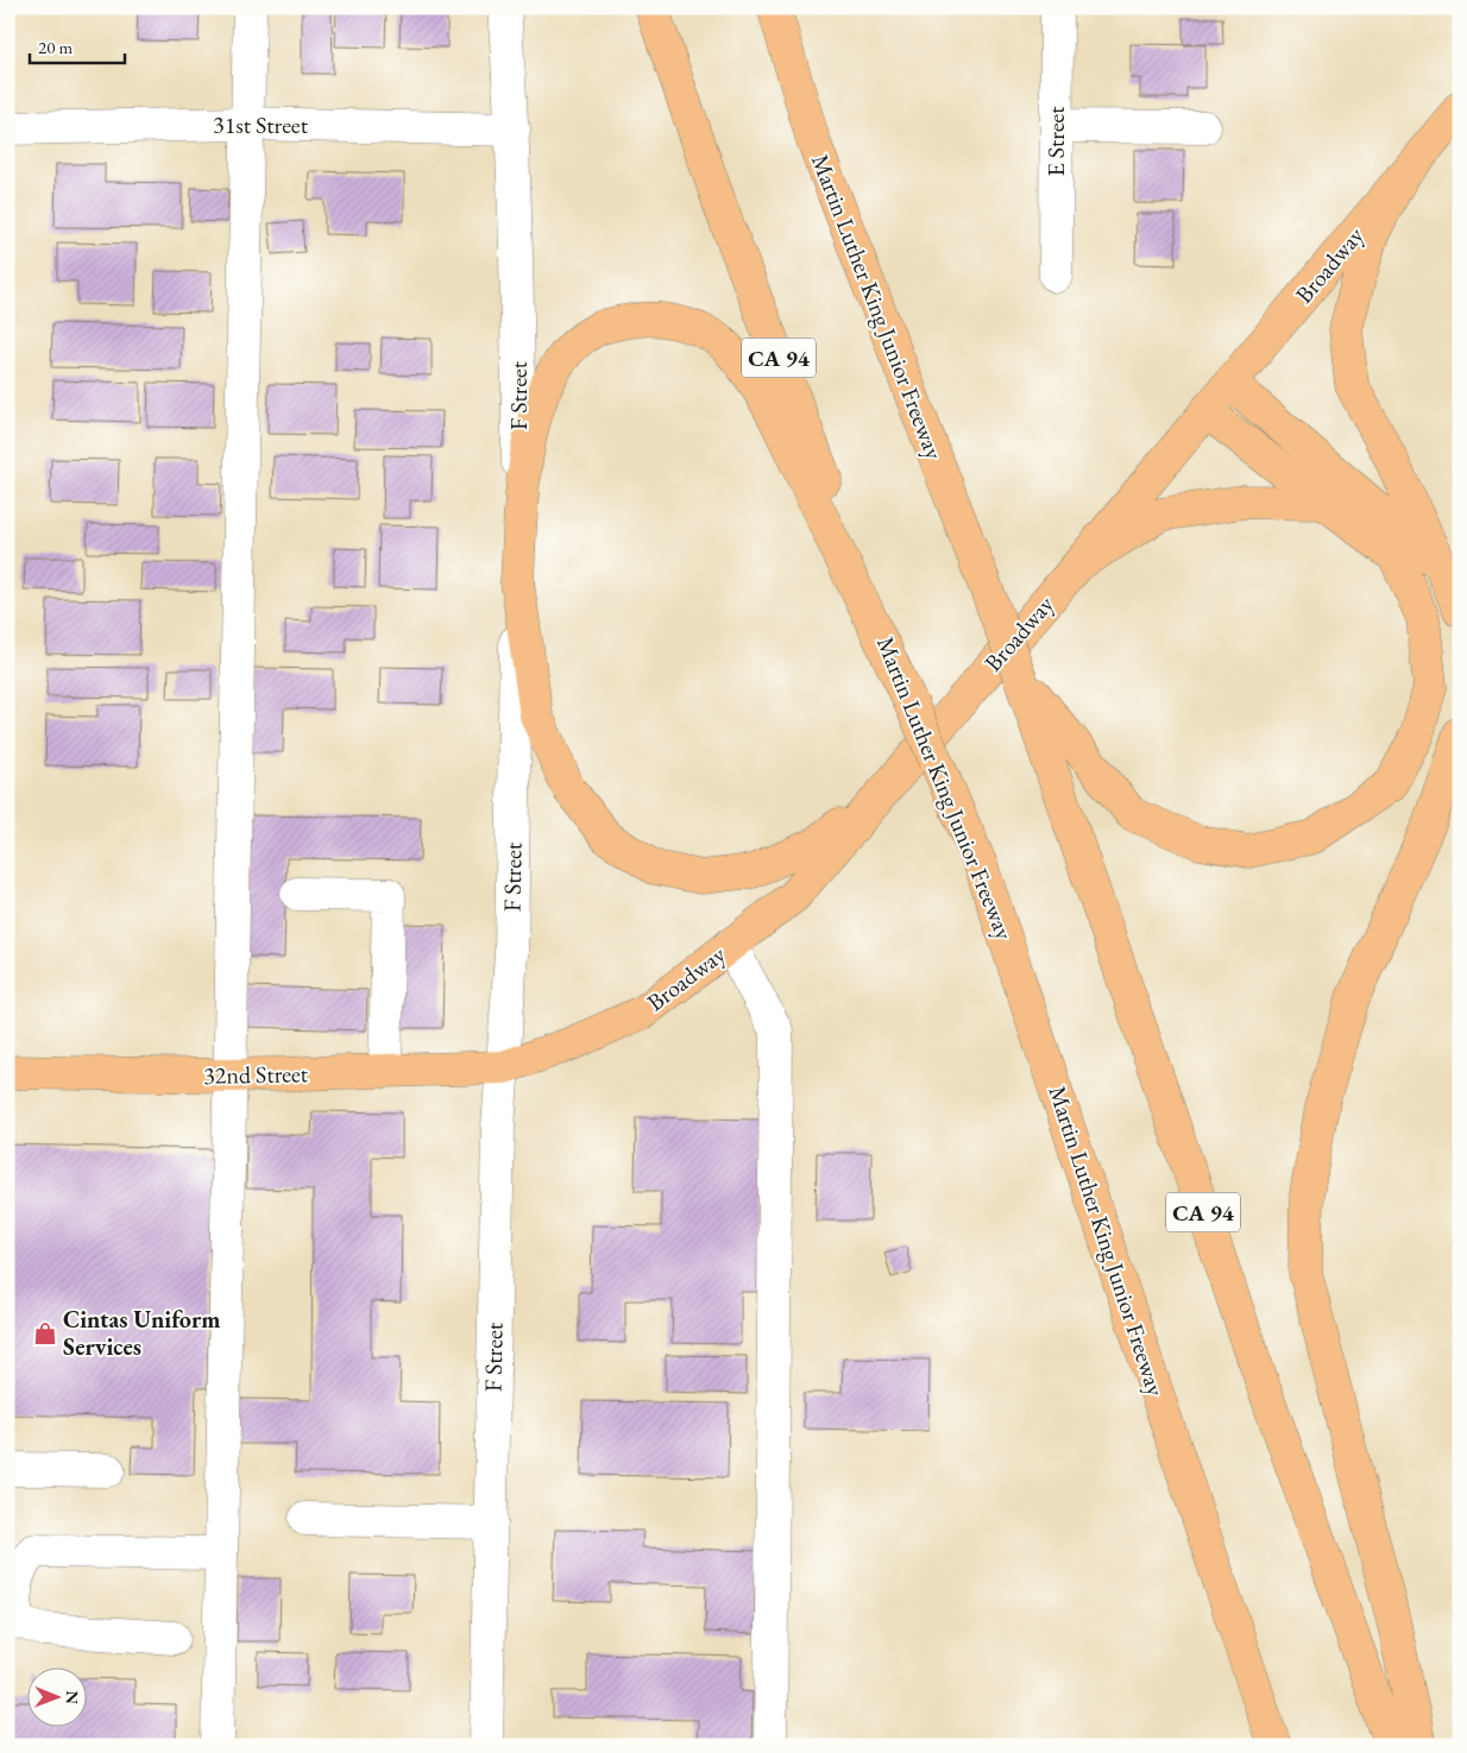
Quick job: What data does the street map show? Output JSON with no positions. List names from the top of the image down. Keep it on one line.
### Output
{"streets":{"main road":["Broadway","Martin Luther King Junior Freeway","CA 94","32nd Street"],"street":["31st Street","E Street","F Street"]},"crossings":[["31st Street","F Street"],["Broadway","F Street"],["Broadway","32nd Street"],["F Street","32nd Street"]],"places":{"shop":["Cintas Uniform Services"]},"scale_bar":"20 m","north":"right"}
